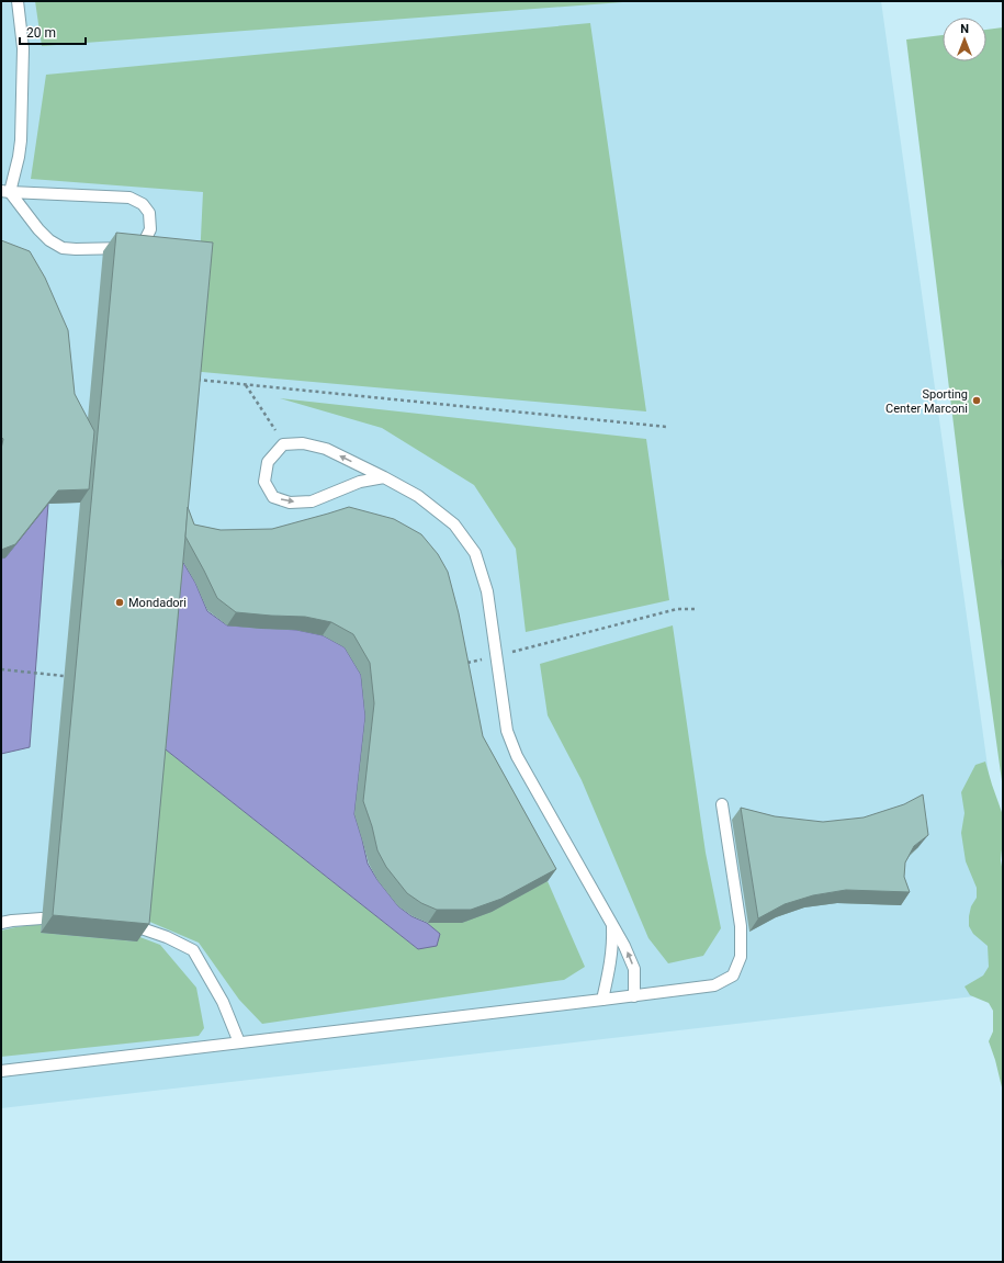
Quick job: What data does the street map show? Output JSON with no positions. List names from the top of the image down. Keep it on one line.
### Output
{"places":["Sporting Center Marconi","Mondadori"],"scale_bar":"20 m","north":"top"}
